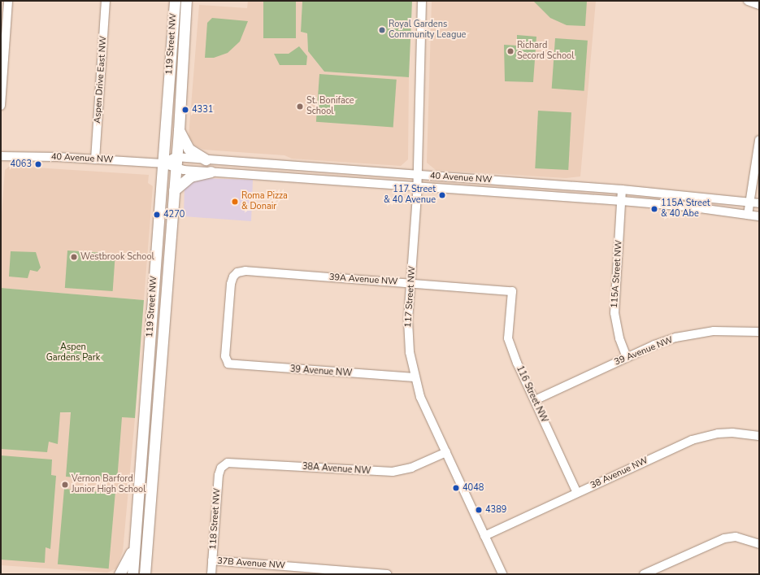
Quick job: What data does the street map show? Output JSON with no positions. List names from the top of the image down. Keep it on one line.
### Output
{"streets":{"main road":["119 Street NW"],"street":["Aspen Drive East NW","40 Avenue NW","115A Street NW","39A Avenue NW","117 Street NW","39 Avenue NW","116 Street NW","38A Avenue NW","38 Avenue NW","118 Street NW","37B Avenue NW"]},"crossings":[["119 Street NW","40 Avenue NW"],["Aspen Drive East NW","40 Avenue NW"],["40 Avenue NW","115A Street NW"],["40 Avenue NW","117 Street NW"],["115A Street NW","39 Avenue NW"],["39A Avenue NW","117 Street NW"],["39A Avenue NW","39 Avenue NW"],["39A Avenue NW","116 Street NW"],["117 Street NW","39 Avenue NW"],["117 Street NW","38A Avenue NW"],["117 Street NW","38 Avenue NW"],["39 Avenue NW","116 Street NW"],["116 Street NW","38 Avenue NW"],["38A Avenue NW","118 Street NW"],["118 Street NW","37B Avenue NW"]],"parks":["Aspen Gardens Park"],"places":["Royal Gardens Community League","Richard Secord School","St. Boniface School","4331","4063","117 Street & 40 Avenue","Roma Pizza & Donair","115A Street & 40 Abe","4270","Westbrook School","Vernon Barford Junior High School","4048","4389"]}
